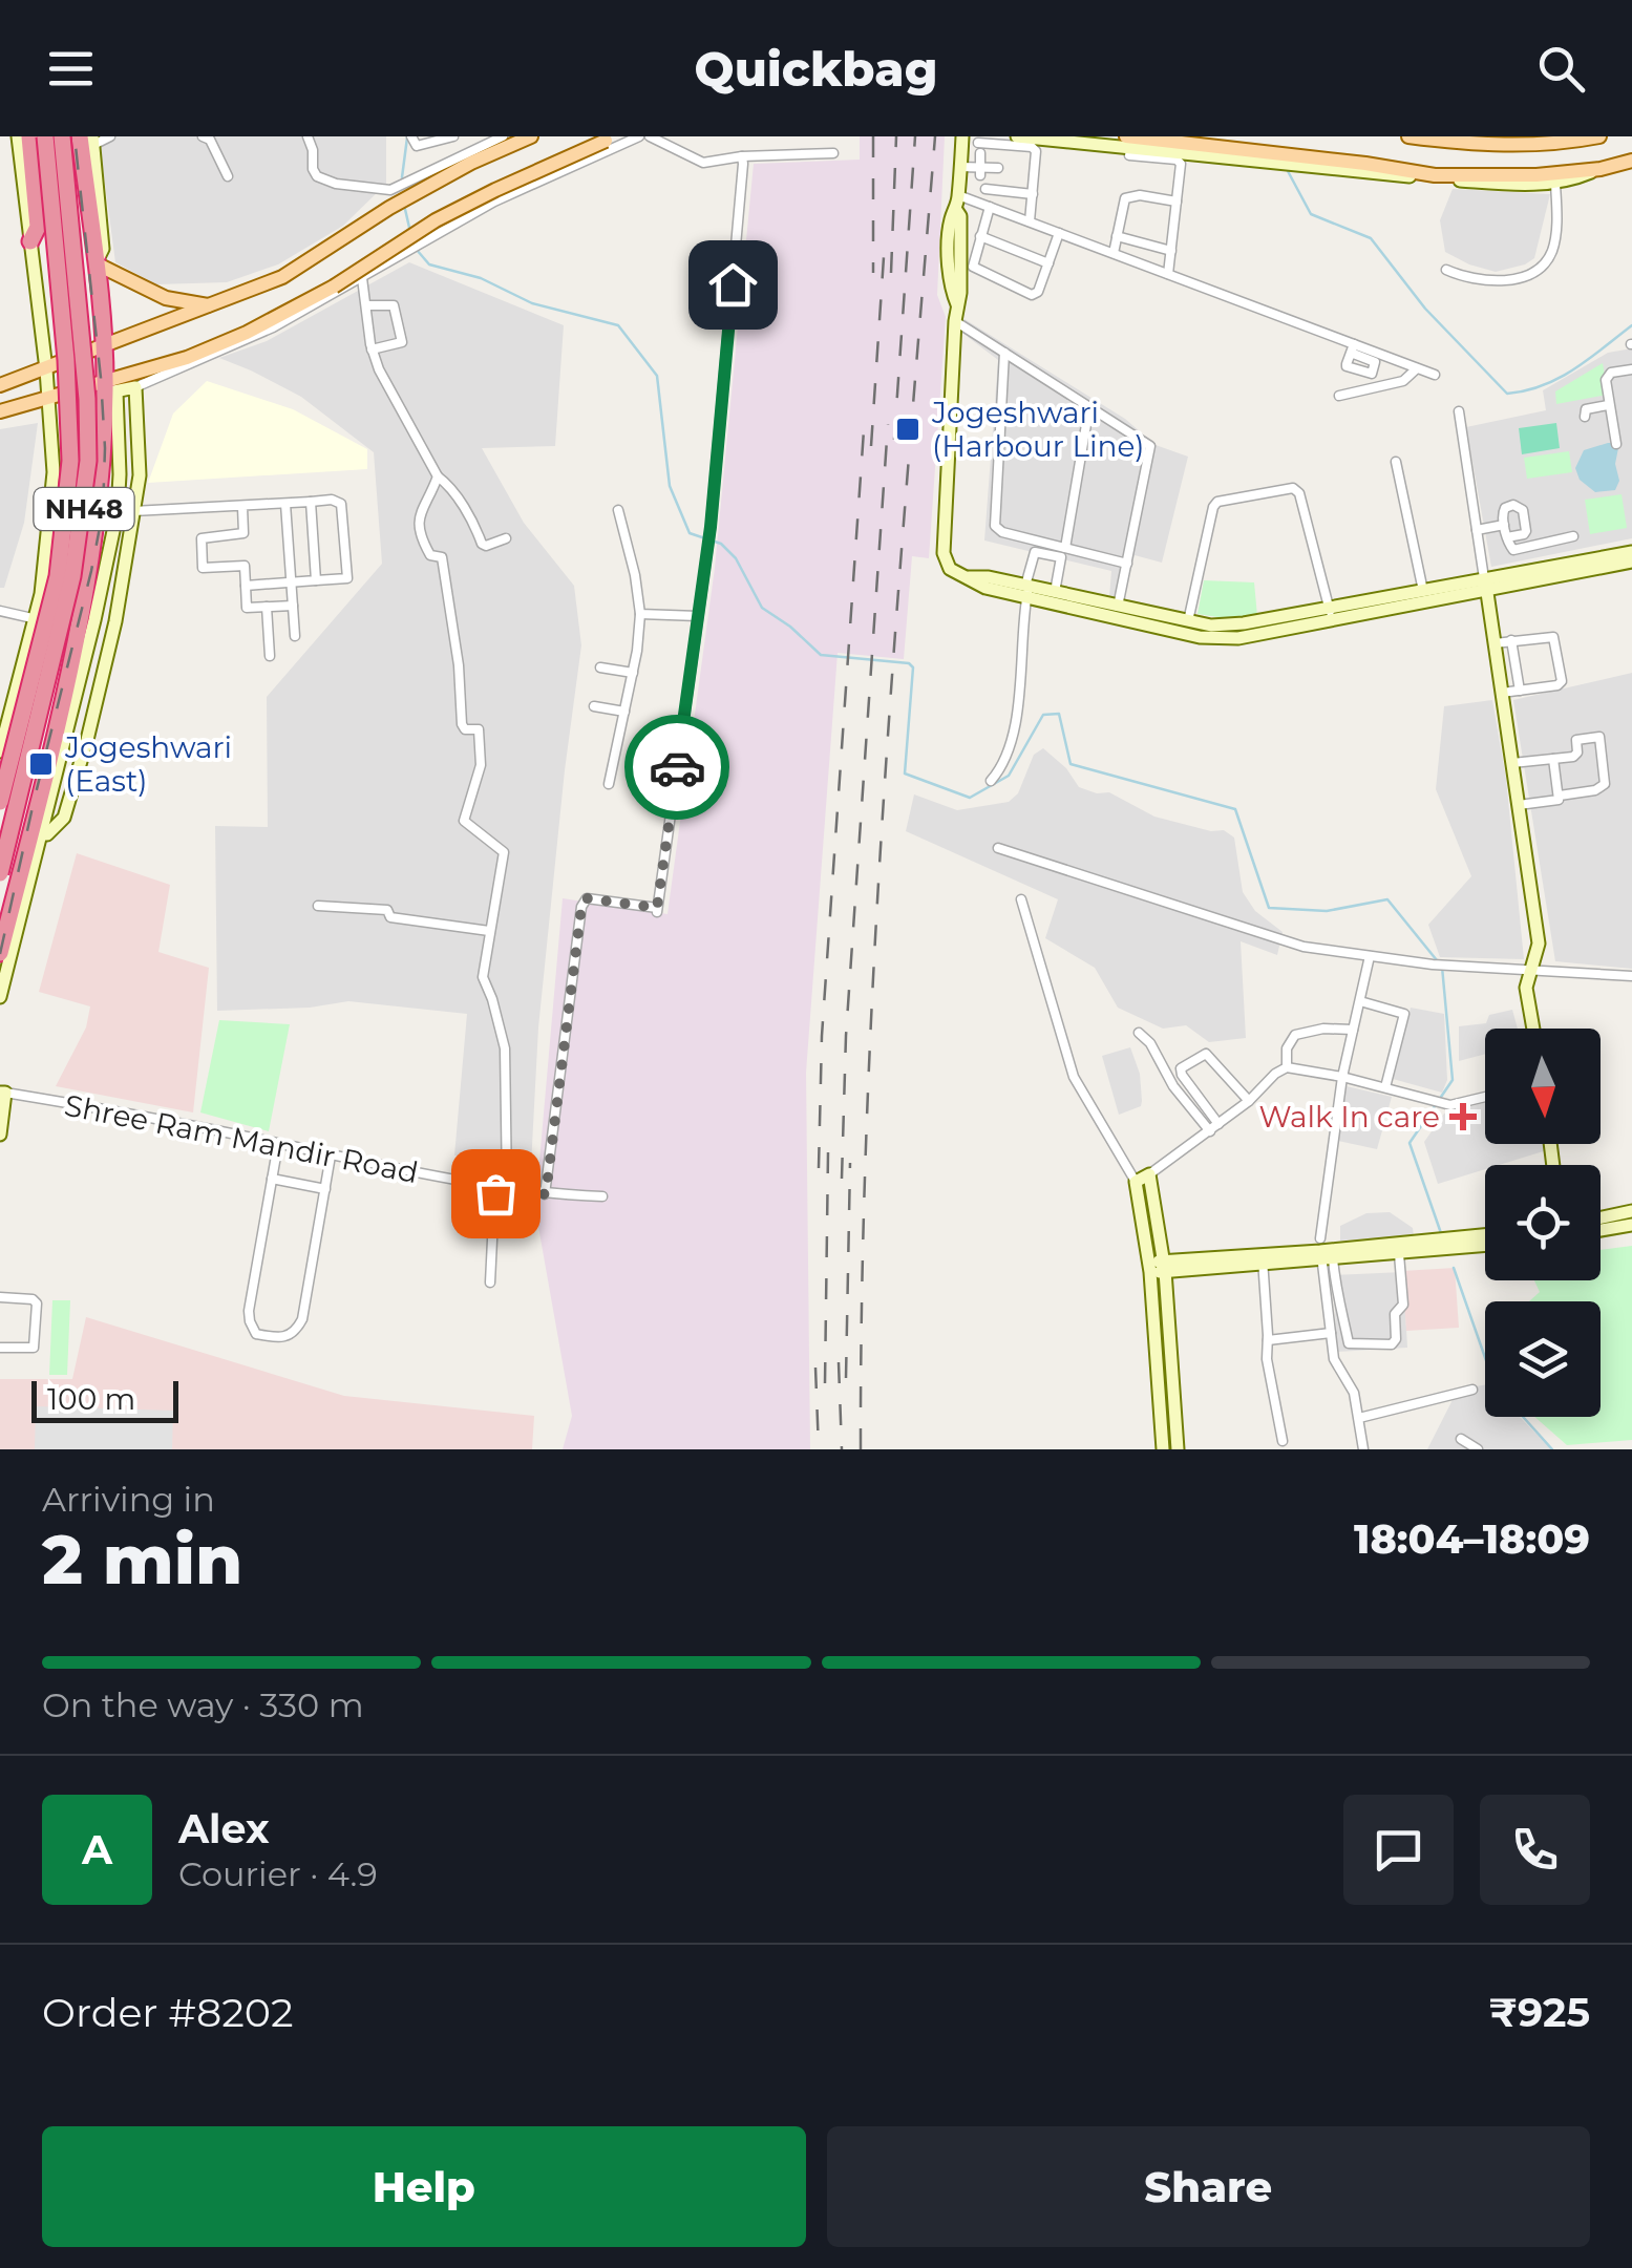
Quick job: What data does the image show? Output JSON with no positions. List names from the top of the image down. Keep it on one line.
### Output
{"streets":{"highway":["NH48"],"street":["Shree Ram Mandir Road"]},"places":{"transit":["Jogeshwari (Harbour Line)","Jogeshwari (East)"],"health":["Walk In care"]},"scale_bar":"100 m","north":"bottom","page":{"header":"Quickbag","scale":"100 m","heading":["2 min","Arriving in","18:04–18:09"],"panel":["Alex","Courier · 4.9","Order #8202","₹925"],"bar":"On the way · 330 m","round":"A","buttons":["Help","Share"]}}
